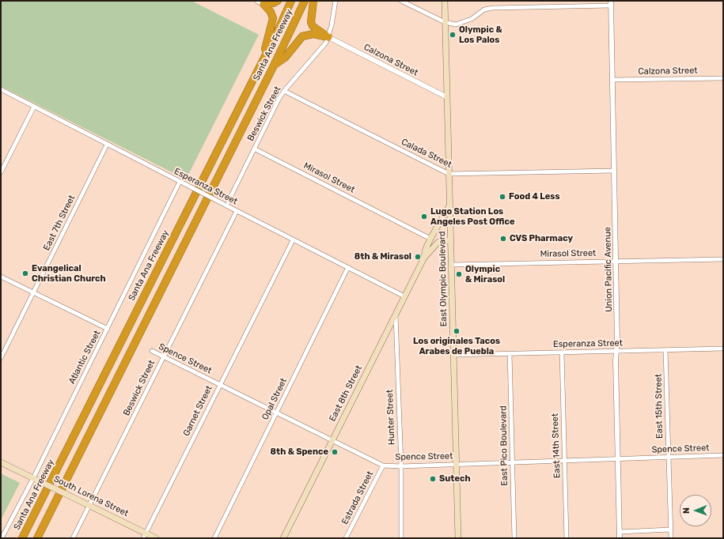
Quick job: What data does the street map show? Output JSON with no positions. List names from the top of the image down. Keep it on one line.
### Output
{"streets":{"highway":["Santa Ana Freeway"],"main road":["East Olympic Boulevard","East 8th Street","South Lorena Street"],"street":["Calzona Street","Beswick Street","Calada Street","Mirasol Street","Esperanza Street","East 7th Street","Union Pacific Avenue","Atlantic Street","Spence Street","Opal Street","East 15th Street","Garnet Street","Hunter Street","East Pico Boulevard","East 14th Street","Estrada Street"]},"crossings":[["Calzona Street","Beswick Street"],["Calzona Street","Union Pacific Avenue"],["Calzona Street","East Olympic Boulevard"],["Beswick Street","Calada Street"],["Beswick Street","Mirasol Street"],["Beswick Street","Esperanza Street"],["Beswick Street","Spence Street"],["Beswick Street","South Lorena Street"],["Calada Street","Union Pacific Avenue"],["Calada Street","East Olympic Boulevard"],["Mirasol Street","Union Pacific Avenue"],["Mirasol Street","East Olympic Boulevard"],["Mirasol Street","East 8th Street"],["Esperanza Street","East 7th Street"],["Esperanza Street","Union Pacific Avenue"],["Esperanza Street","East Olympic Boulevard"],["Esperanza Street","Atlantic Street"],["Esperanza Street","East 8th Street"],["Esperanza Street","Opal Street"],["Esperanza Street","East 15th Street"],["Esperanza Street","Garnet Street"],["Esperanza Street","East Pico Boulevard"],["Esperanza Street","East 14th Street"],["Union Pacific Avenue","Spence Street"],["East Olympic Boulevard","Spence Street"],["East Olympic Boulevard","East 8th Street"],["Atlantic Street","South Lorena Street"],["Spence Street","East 8th Street"],["Spence Street","Opal Street"],["Spence Street","East 15th Street"],["Spence Street","Garnet Street"],["Spence Street","Hunter Street"],["Spence Street","East Pico Boulevard"],["Spence Street","East 14th Street"],["Spence Street","Estrada Street"],["East 8th Street","Hunter Street"],["Garnet Street","South Lorena Street"]],"places":["Olympic & Los Palos","Food 4 Less","Lugo Station Los Angeles Post Office","CVS Pharmacy","8th & Mirasol","Evangelical Christian Church","Olympic & Mirasol","Los originales Tacos Arabes de Puebla","8th & Spence","Sutech"],"north":"left"}
